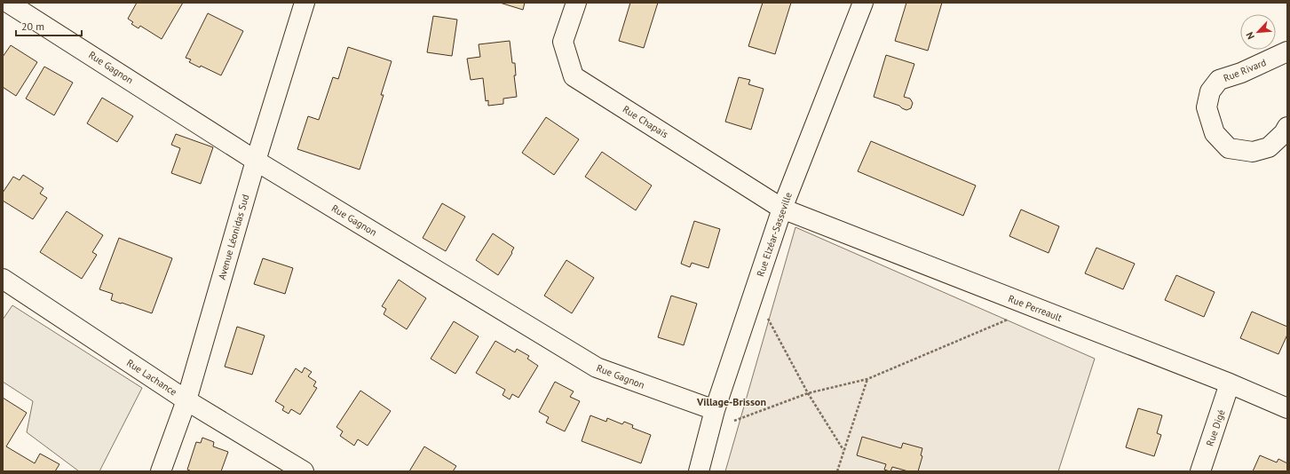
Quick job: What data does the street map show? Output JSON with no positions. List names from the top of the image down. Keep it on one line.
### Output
{"streets":{"street":["Rue Gagnon","Rue Rivard","Rue Chapais","Rue Elzéar-Sasseville","Avenue Léonidas Sud","Rue Perreault","Rue Lachance","Rue Digé"]},"crossings":[["Rue Gagnon","Rue Elzéar-Sasseville"],["Rue Gagnon","Avenue Léonidas Sud"],["Rue Chapais","Rue Elzéar-Sasseville"],["Rue Chapais","Rue Perreault"],["Rue Elzéar-Sasseville","Rue Perreault"],["Avenue Léonidas Sud","Rue Lachance"],["Rue Perreault","Rue Digé"]],"districts":["Village-Brisson"],"scale_bar":"20 m","north":"bottom left"}
